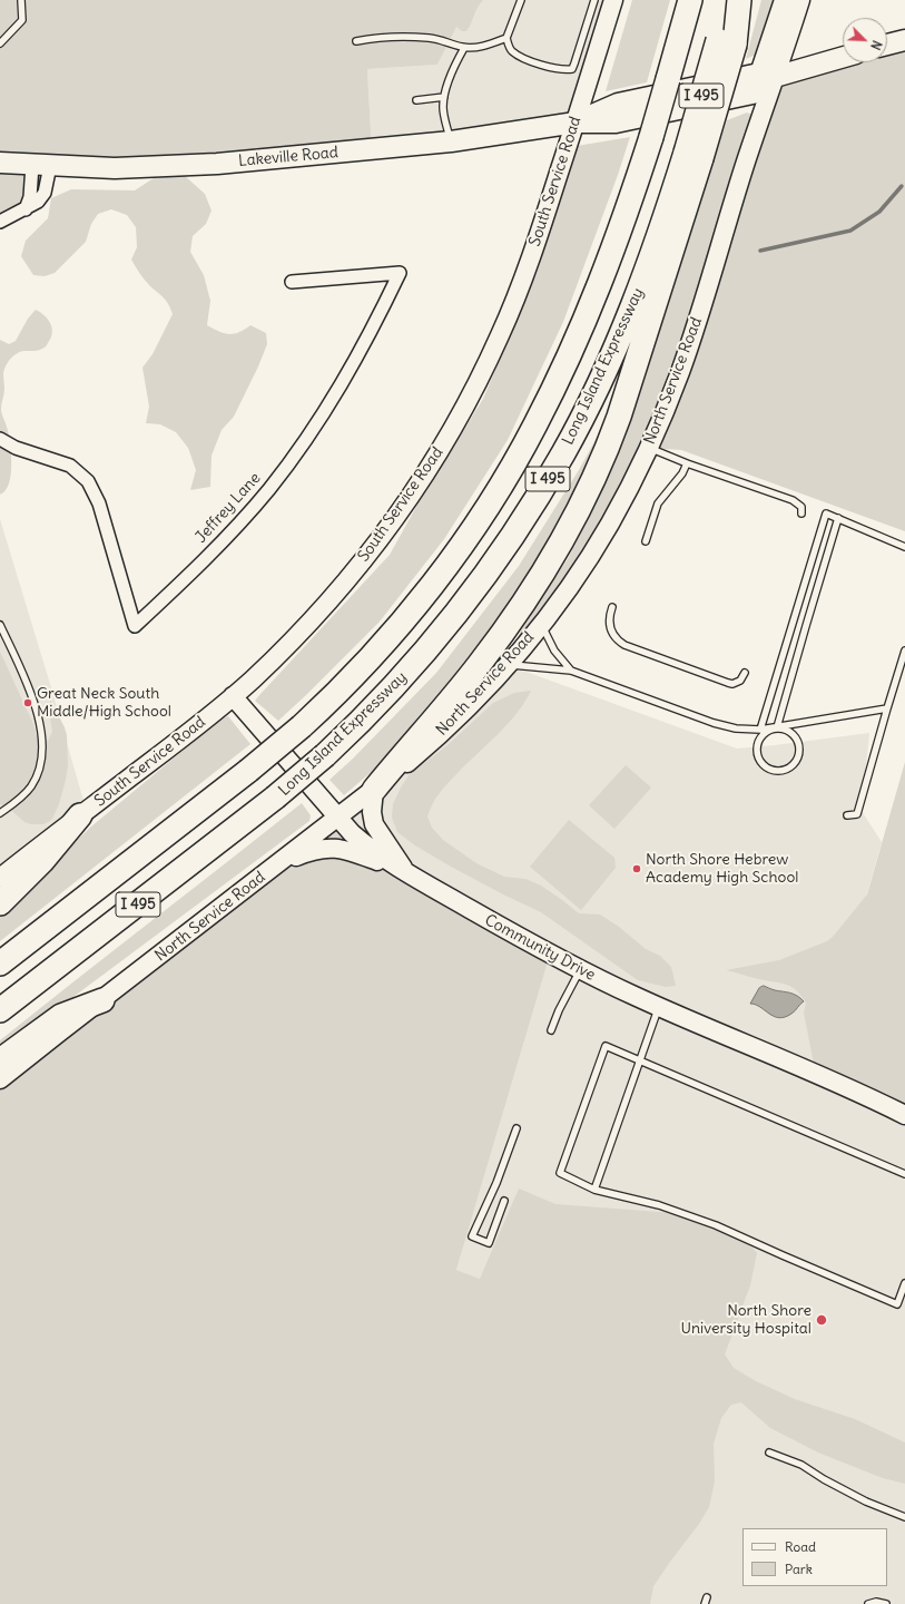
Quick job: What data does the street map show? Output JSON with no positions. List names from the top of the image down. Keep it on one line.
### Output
{"streets":{"highway":["I 495","Long Island Expressway"],"main road":["Lakeville Road","South Service Road","North Service Road","Community Drive"],"street":["Jeffrey Lane"]},"crossings":[["Lakeville Road","South Service Road"],["Lakeville Road","North Service Road"],["South Service Road","Community Drive"],["North Service Road","Community Drive"]],"places":["Great Neck South Middle/High School","North Shore Hebrew Academy High School","North Shore University Hospital"],"legend":["Road","Park"],"north":"bottom right"}
